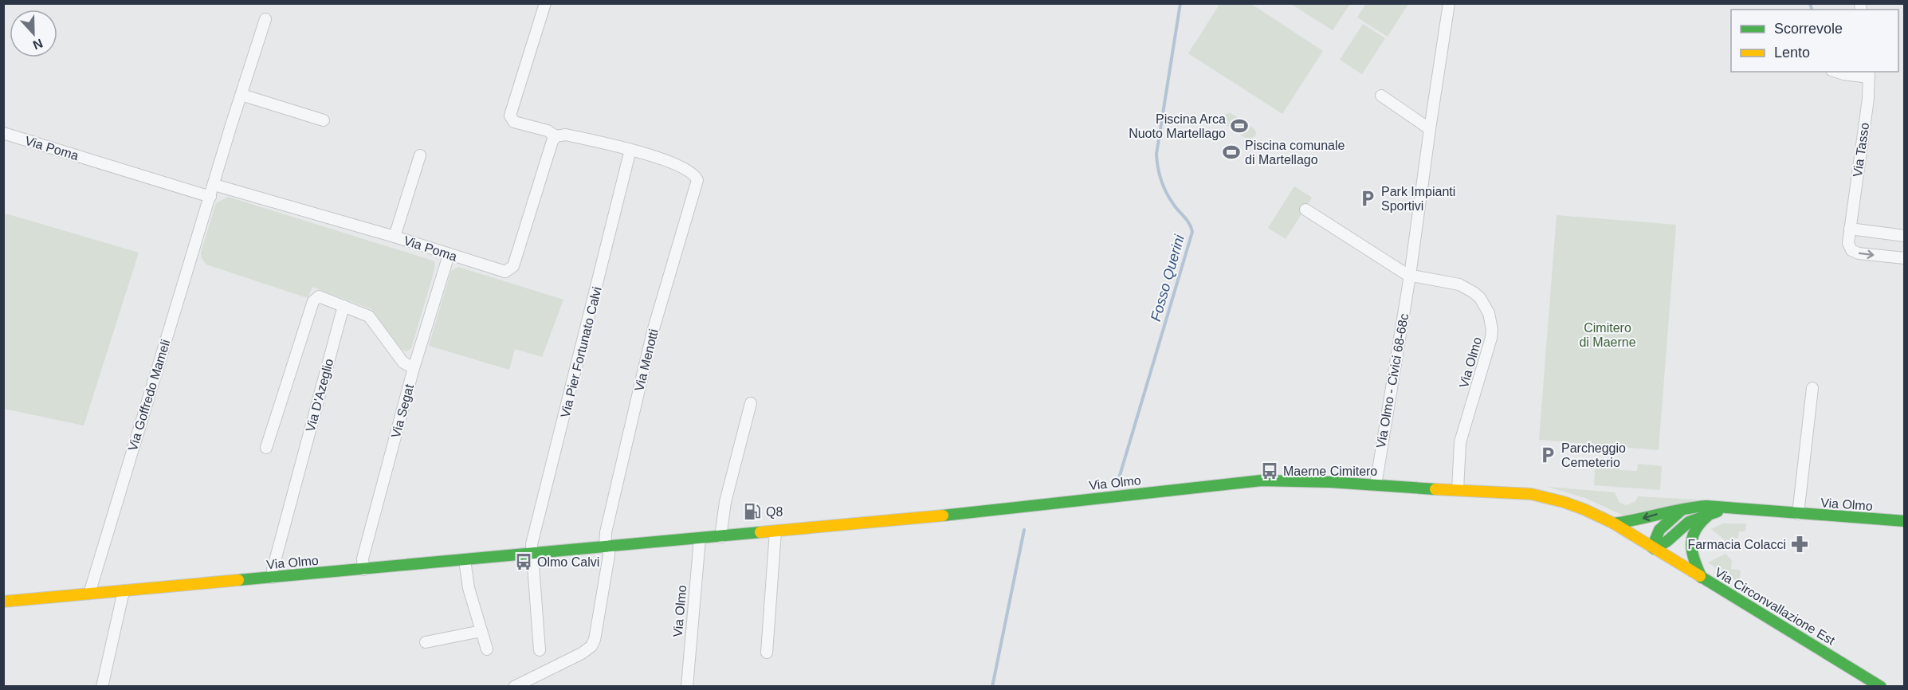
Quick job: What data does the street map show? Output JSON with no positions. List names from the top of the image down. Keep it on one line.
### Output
{"streets":{"street":["Via Poma","Via Tasso","Via Pier Fortunato Calvi","Via Menotti","Via Olmo","Via Olmo - Civici 68-68c","Via Goffredo Mameli","Via D'Azeglio","Via Segat","Via Circonvallazione Est"]},"crossings":[["Via Poma","Via Goffredo Mameli"],["Via Poma","Via Segat"],["Via Pier Fortunato Calvi","Via Menotti"],["Via Pier Fortunato Calvi","Via Olmo"],["Via Menotti","Via Olmo"],["Via Olmo","Via Olmo - Civici 68-68c"],["Via Olmo","Via Goffredo Mameli"],["Via Olmo","Via D'Azeglio"],["Via Olmo","Via Segat"],["Via Olmo","Via Circonvallazione Est"]],"water":["Fosso Querini"],"parks":["Cimitero di Maerne"],"places":{"sports":["Piscina Arca Nuoto Martellago","Piscina comunale di Martellago"],"parking":["Park Impianti Sportivi","Parcheggio Cemeterio"],"bus stop":["Maerne Cimitero","Olmo Calvi"],"fuel station":["Q8"],"pharmacy":["Farmacia Colacci"]},"legend":["Scorrevole","Lento"],"north":"bottom"}
